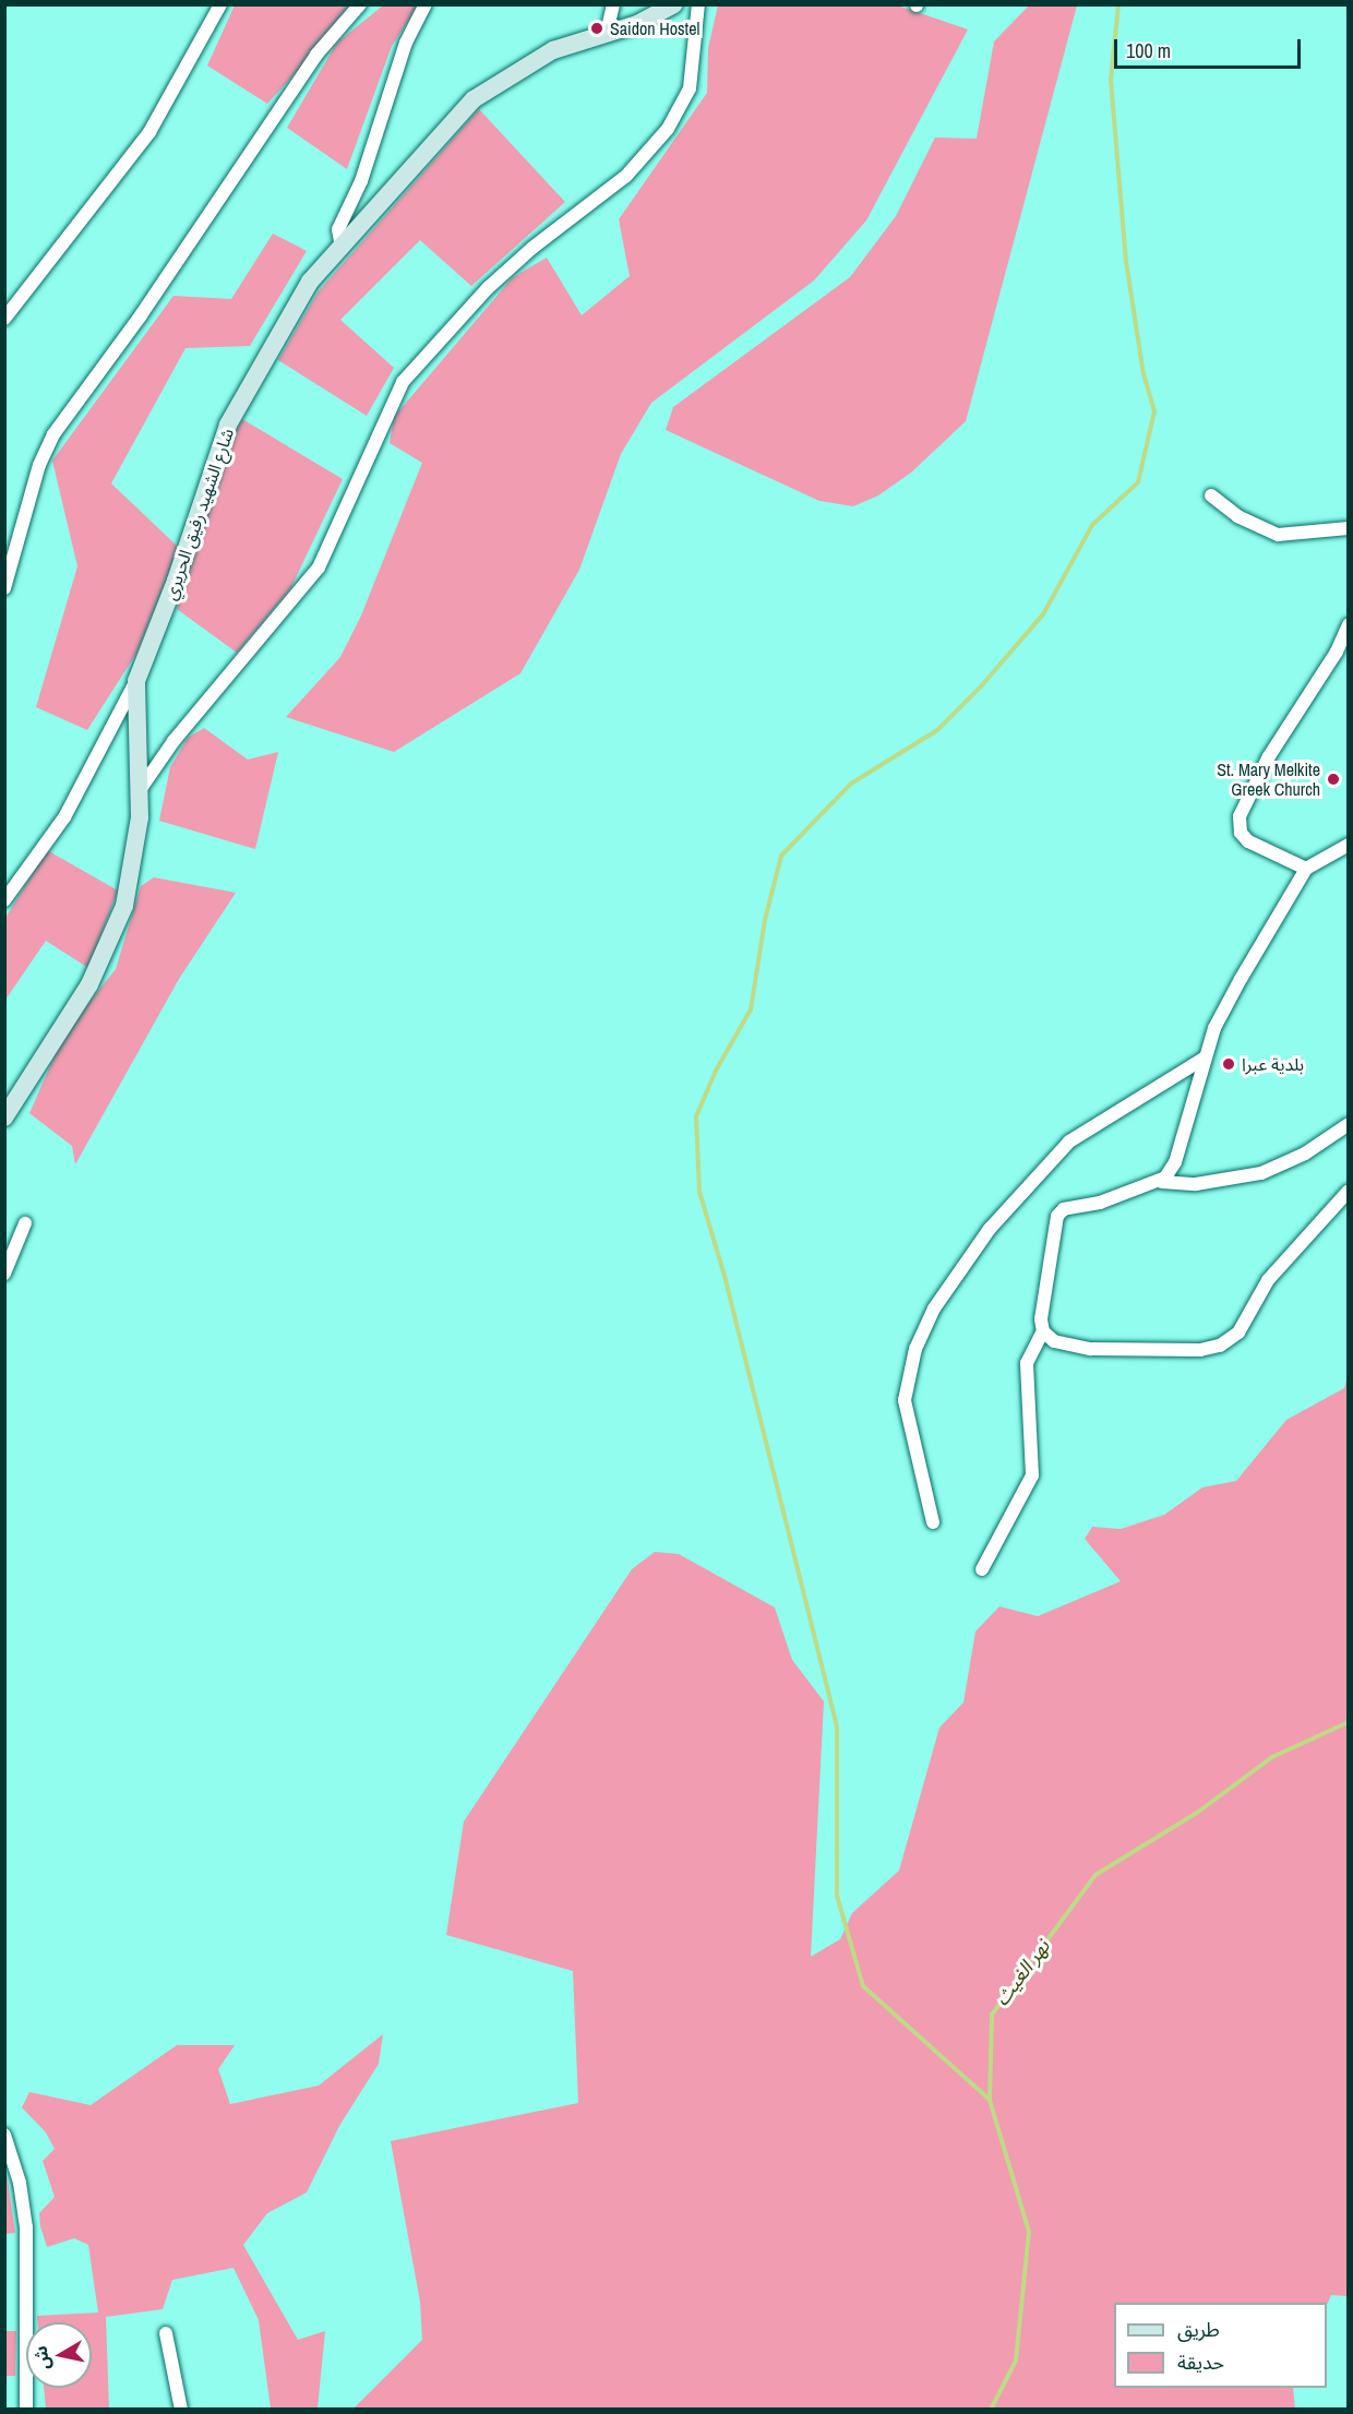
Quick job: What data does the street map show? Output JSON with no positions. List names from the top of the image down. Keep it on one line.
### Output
{"streets":{"street":["شارع الشهيد رفيق الحريري"]},"water":["نهر الغيث"],"places":["Saidon Hostel","St. Mary Melkite Greek Church","بلدية عبرا"],"legend":["طريق","حديقة"],"scale_bar":"100 m","north":"left"}
